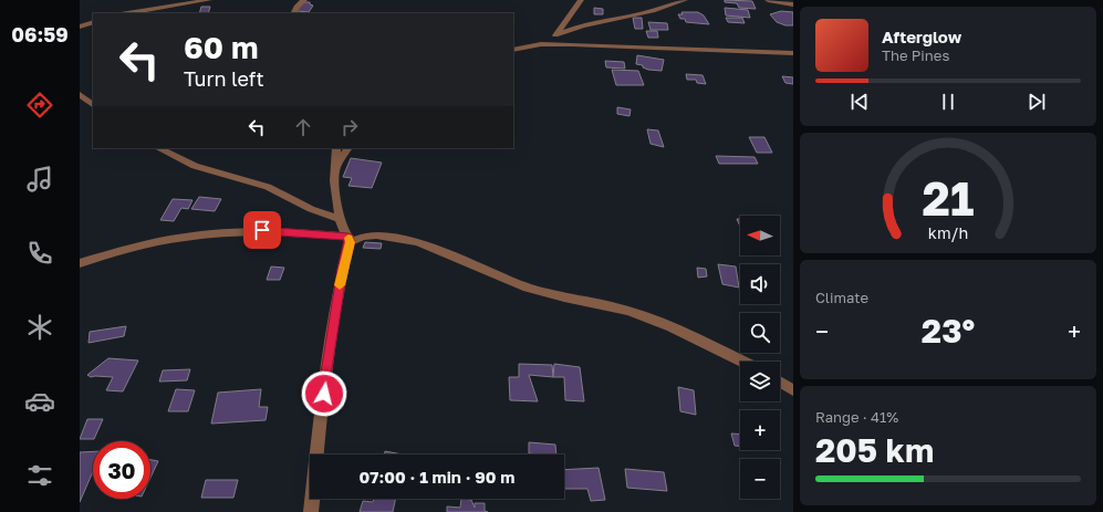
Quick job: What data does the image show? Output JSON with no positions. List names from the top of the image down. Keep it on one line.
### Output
{"north":"left","page":{"tabs":"06:59","turn":["60 m","Turn left"],"song":["Afterglow","The Pines"],"map_buttons":["+","−"],"tile":["Climate",["Range · 41%","205 km"]],"heat":["−","23°","+"],"limit":"30","trip":"07:00 · 1 min · 90 m","gauge":["21","km/h"]}}
